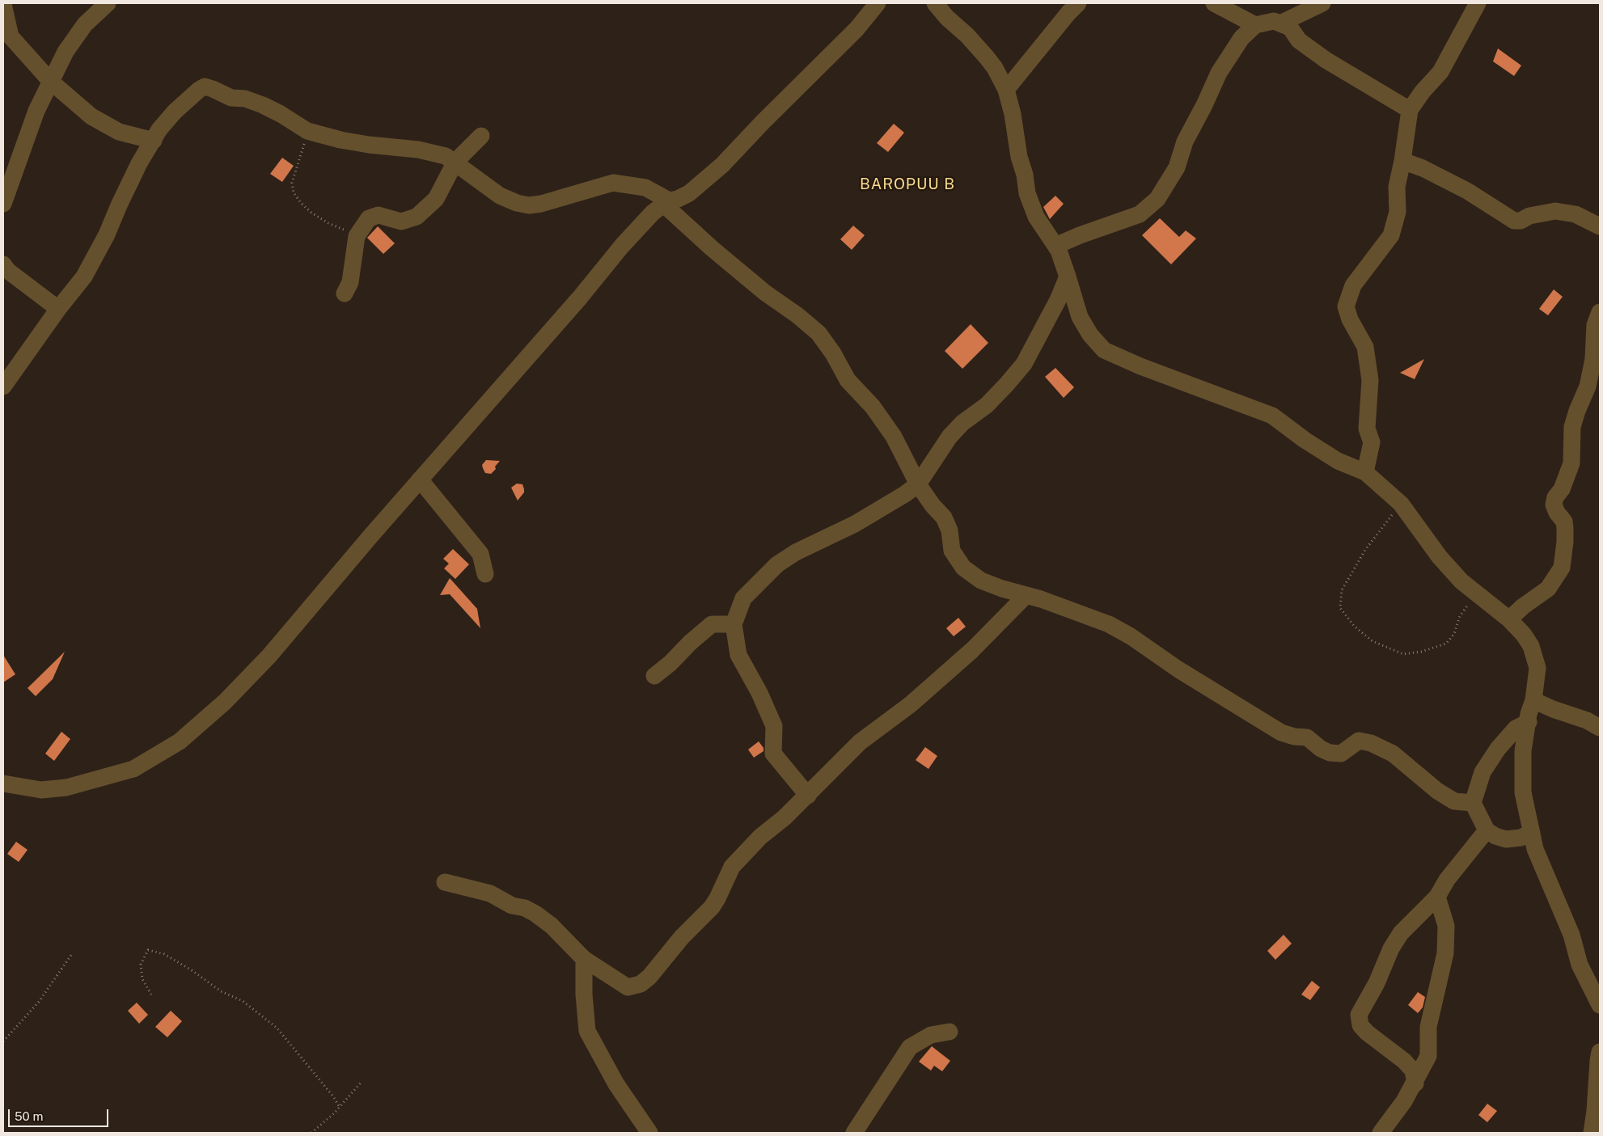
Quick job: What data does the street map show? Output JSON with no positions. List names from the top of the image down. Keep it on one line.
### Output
{"districts":["BAROPUU B"],"scale_bar":"50 m"}
